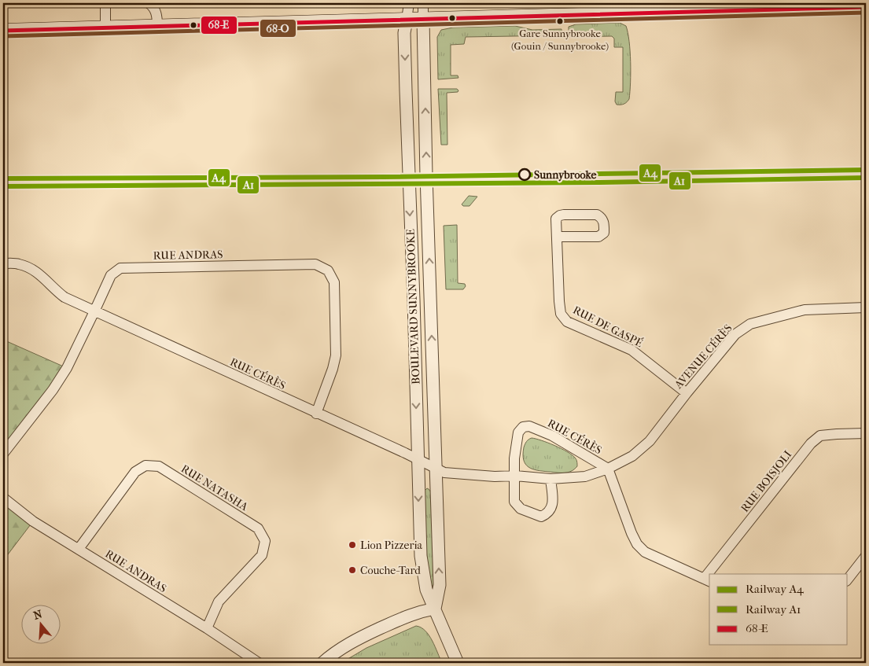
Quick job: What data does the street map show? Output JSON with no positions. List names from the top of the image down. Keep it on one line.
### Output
{"streets":{"street":["RUE ANDRAS","BOULEVARD SUNNYBROOKE","RUE DE GASPÉ","AVENUE CÉRÈS","RUE CÉRÈS","RUE BOISJOLI","RUE NATASHA"]},"crossings":[["RUE ANDRAS","RUE CÉRÈS"],["RUE ANDRAS","RUE NATASHA"],["BOULEVARD SUNNYBROOKE","RUE CÉRÈS"],["RUE DE GASPÉ","AVENUE CÉRÈS"],["AVENUE CÉRÈS","RUE CÉRÈS"]],"places":["Gare Sunnybrooke (Gouin / Sunnybrooke)","Sunnybrooke","Lion Pizzeria","Couche-Tard"],"lines":["transit line 68-E","transit line 68-O","rail line A4","rail line A1"],"legend":["Railway A4","Railway A1","68-E"],"north":"top"}
